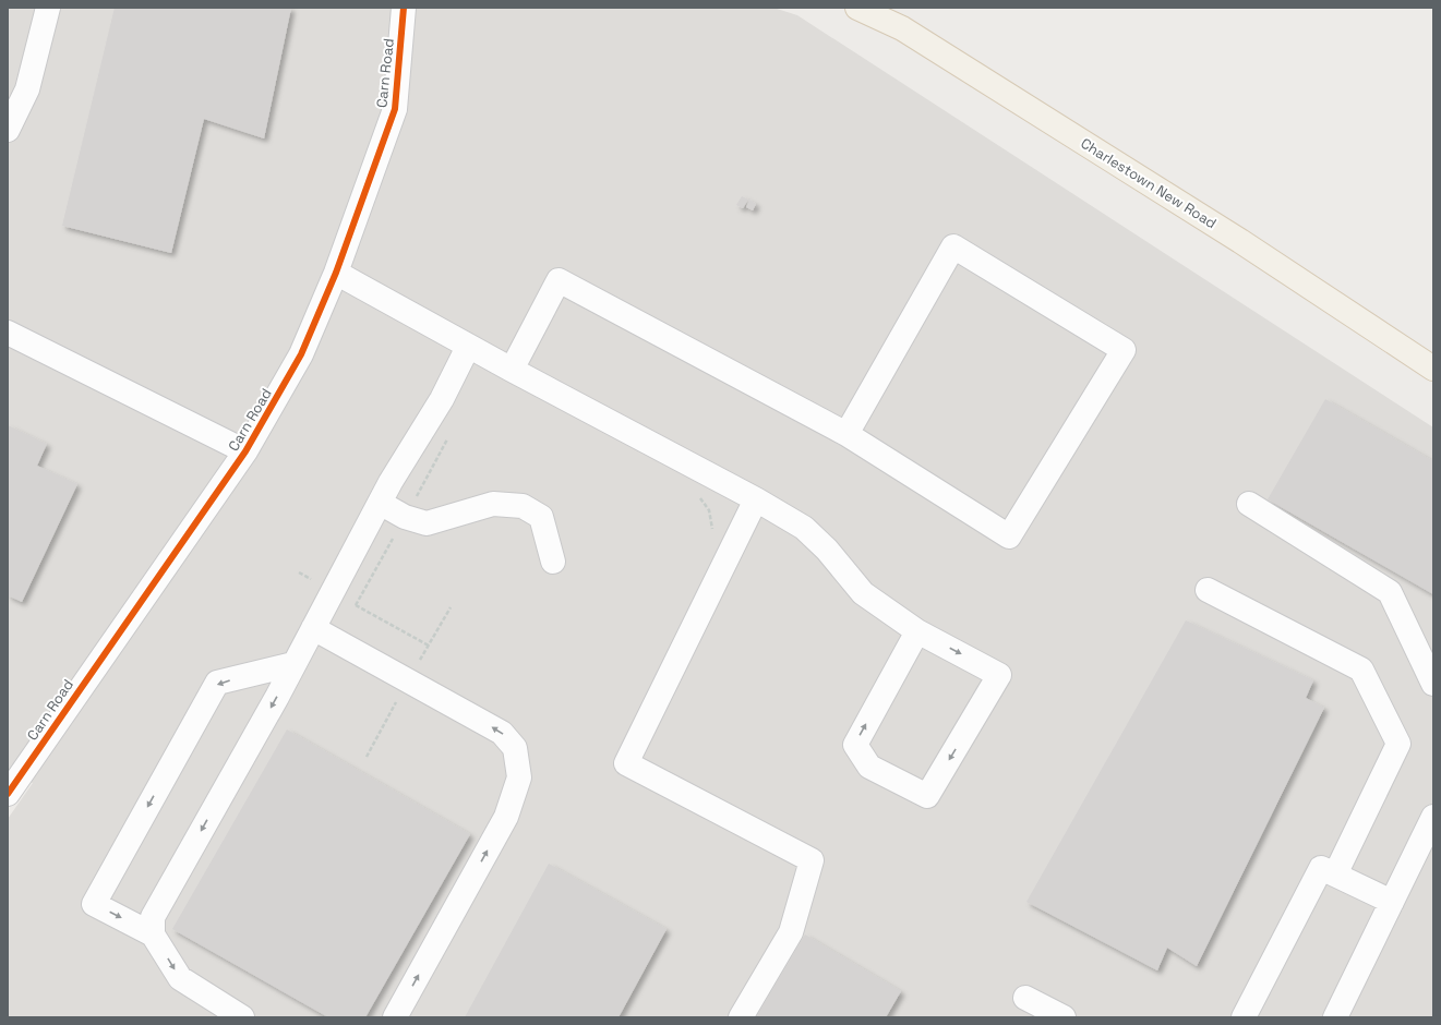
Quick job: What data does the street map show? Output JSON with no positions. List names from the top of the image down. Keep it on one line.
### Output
{"streets":{"main road":["Charlestown New Road"],"street":["Carn Road"]}}
